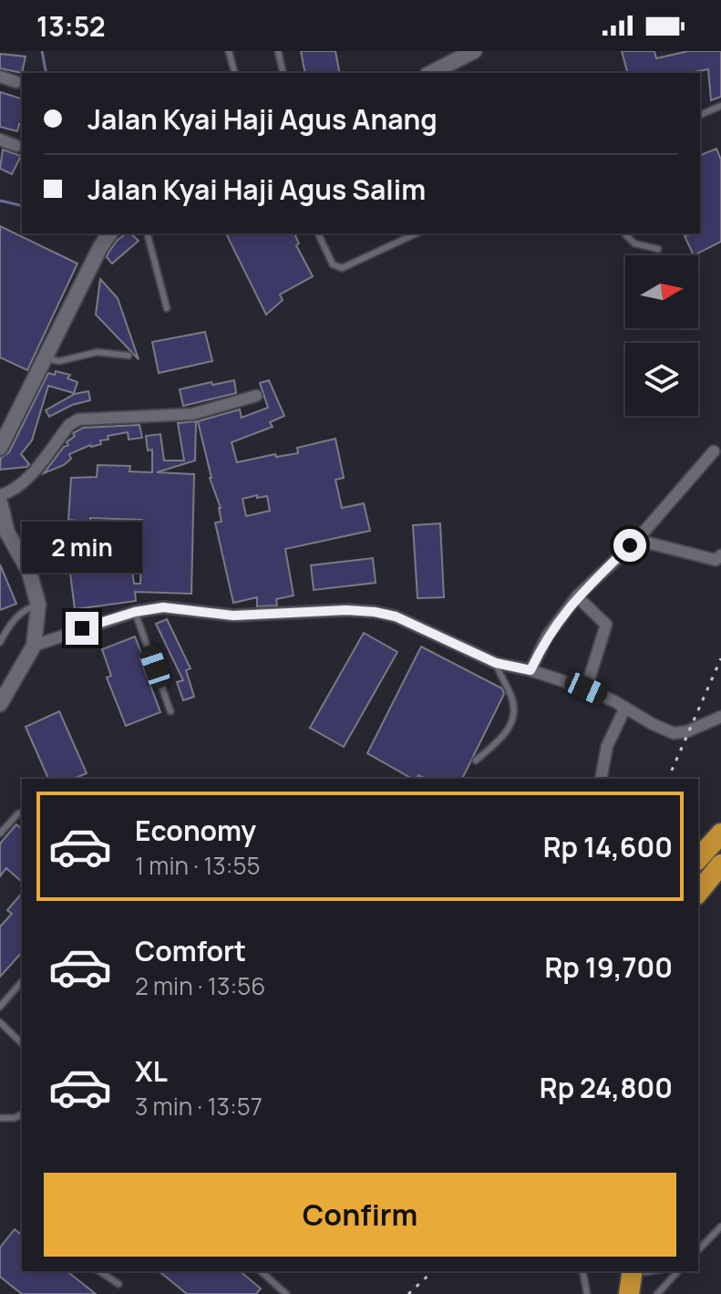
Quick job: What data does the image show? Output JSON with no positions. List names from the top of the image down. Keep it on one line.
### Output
{"north":"right","page":{"status":"13:52","banner":["Jalan Kyai Haji Agus Anang","Jalan Kyai Haji Agus Salim"],"bubble":"2 min","list":[{"name":"Economy","note":"1 min · 13:55","value":"Rp 14,600"},{"name":"Comfort","note":"2 min · 13:56","value":"Rp 19,700"},{"name":"XL","note":"3 min · 13:57","value":"Rp 24,800"}],"buttons":"Confirm"}}
